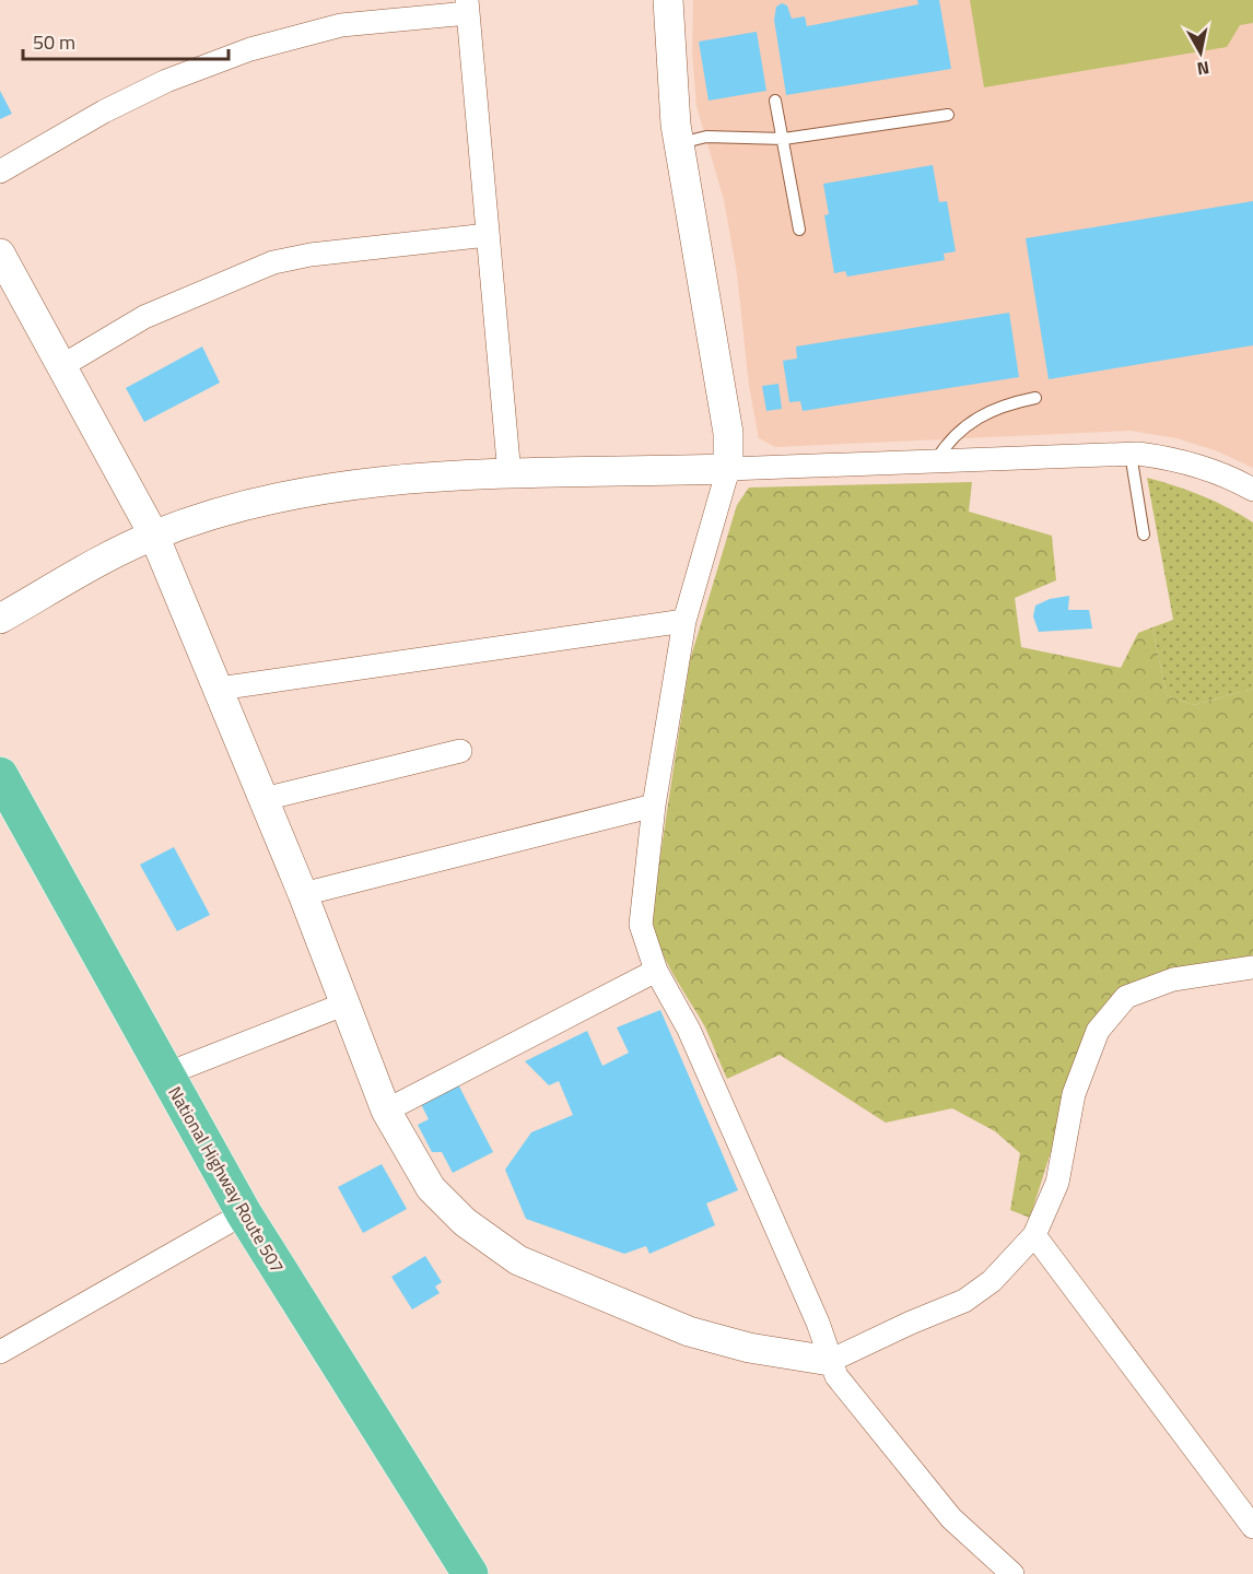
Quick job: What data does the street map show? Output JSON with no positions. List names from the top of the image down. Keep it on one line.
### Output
{"streets":{"highway":["National Highway Route 507"]},"scale_bar":"50 m","north":"bottom"}
